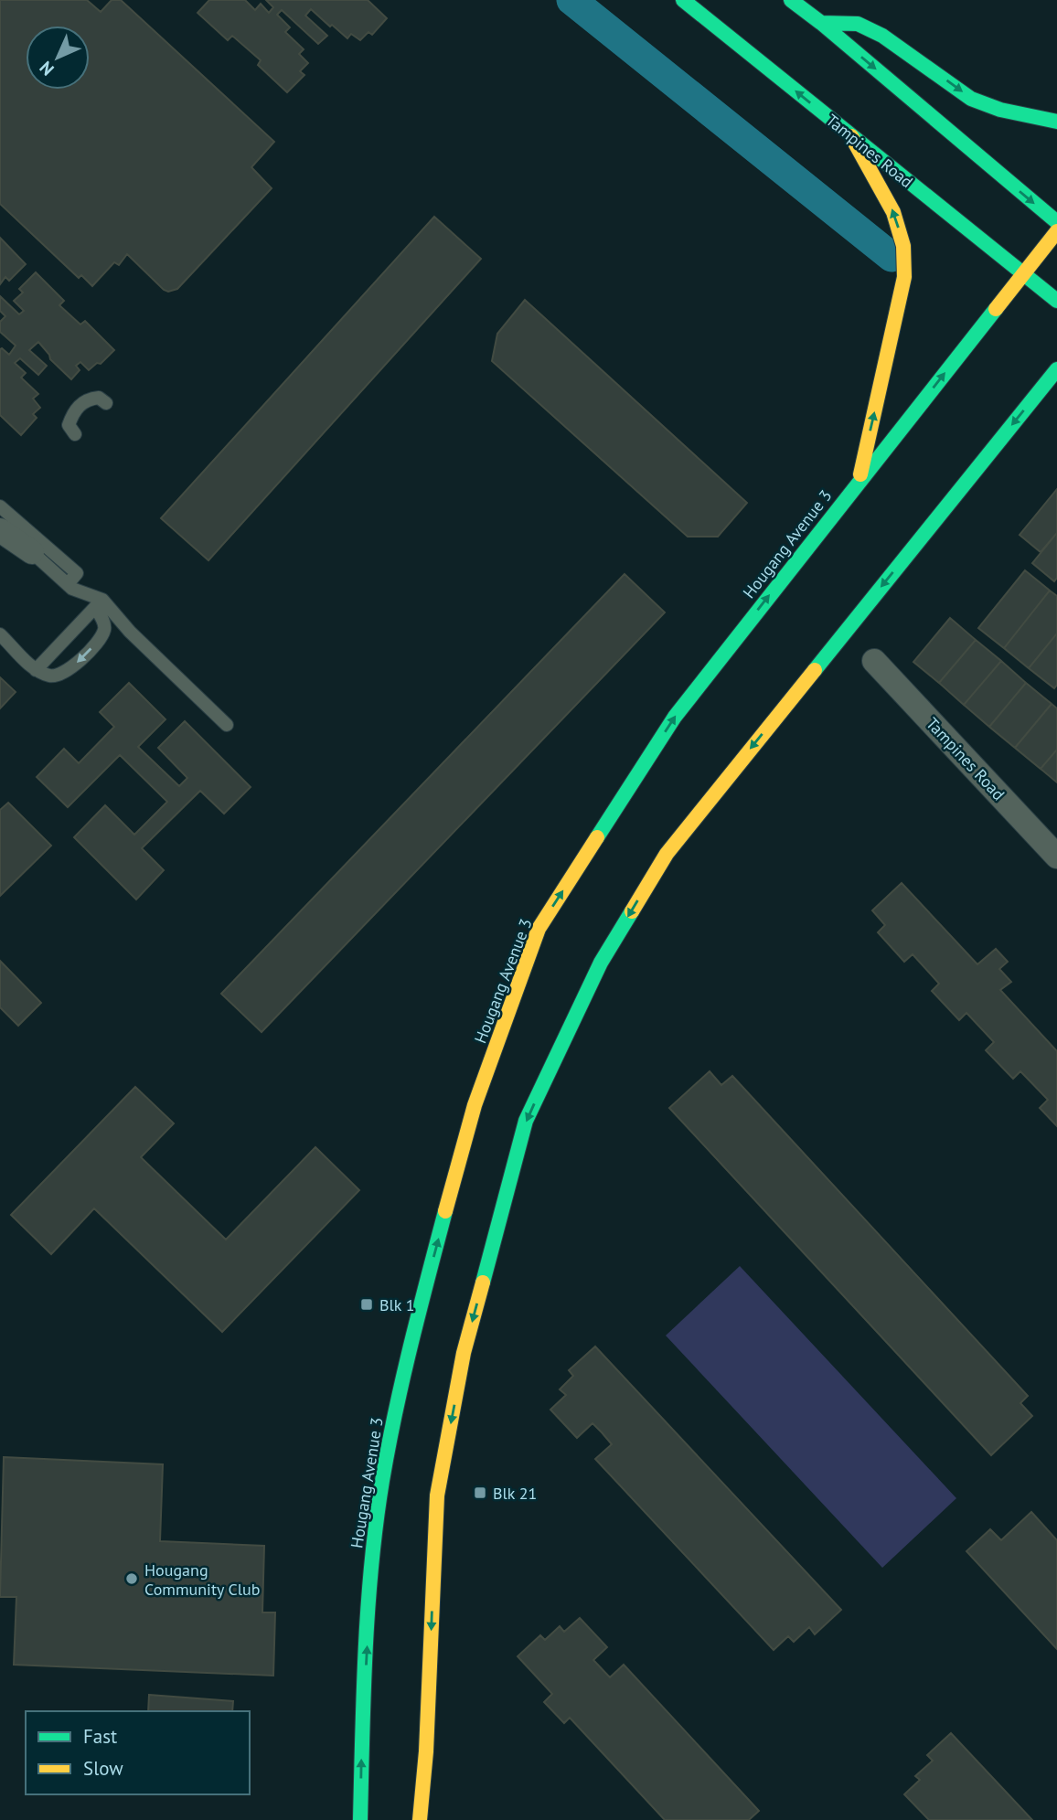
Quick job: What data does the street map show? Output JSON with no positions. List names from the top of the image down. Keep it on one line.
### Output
{"streets":{"main road":["Tampines Road","Hougang Avenue 3"]},"crossings":[["Tampines Road","Hougang Avenue 3"]],"places":{"transit":["Blk 1","Blk 21"],"other":["Hougang Community Club"]},"legend":["Fast","Slow"],"north":"bottom left"}
